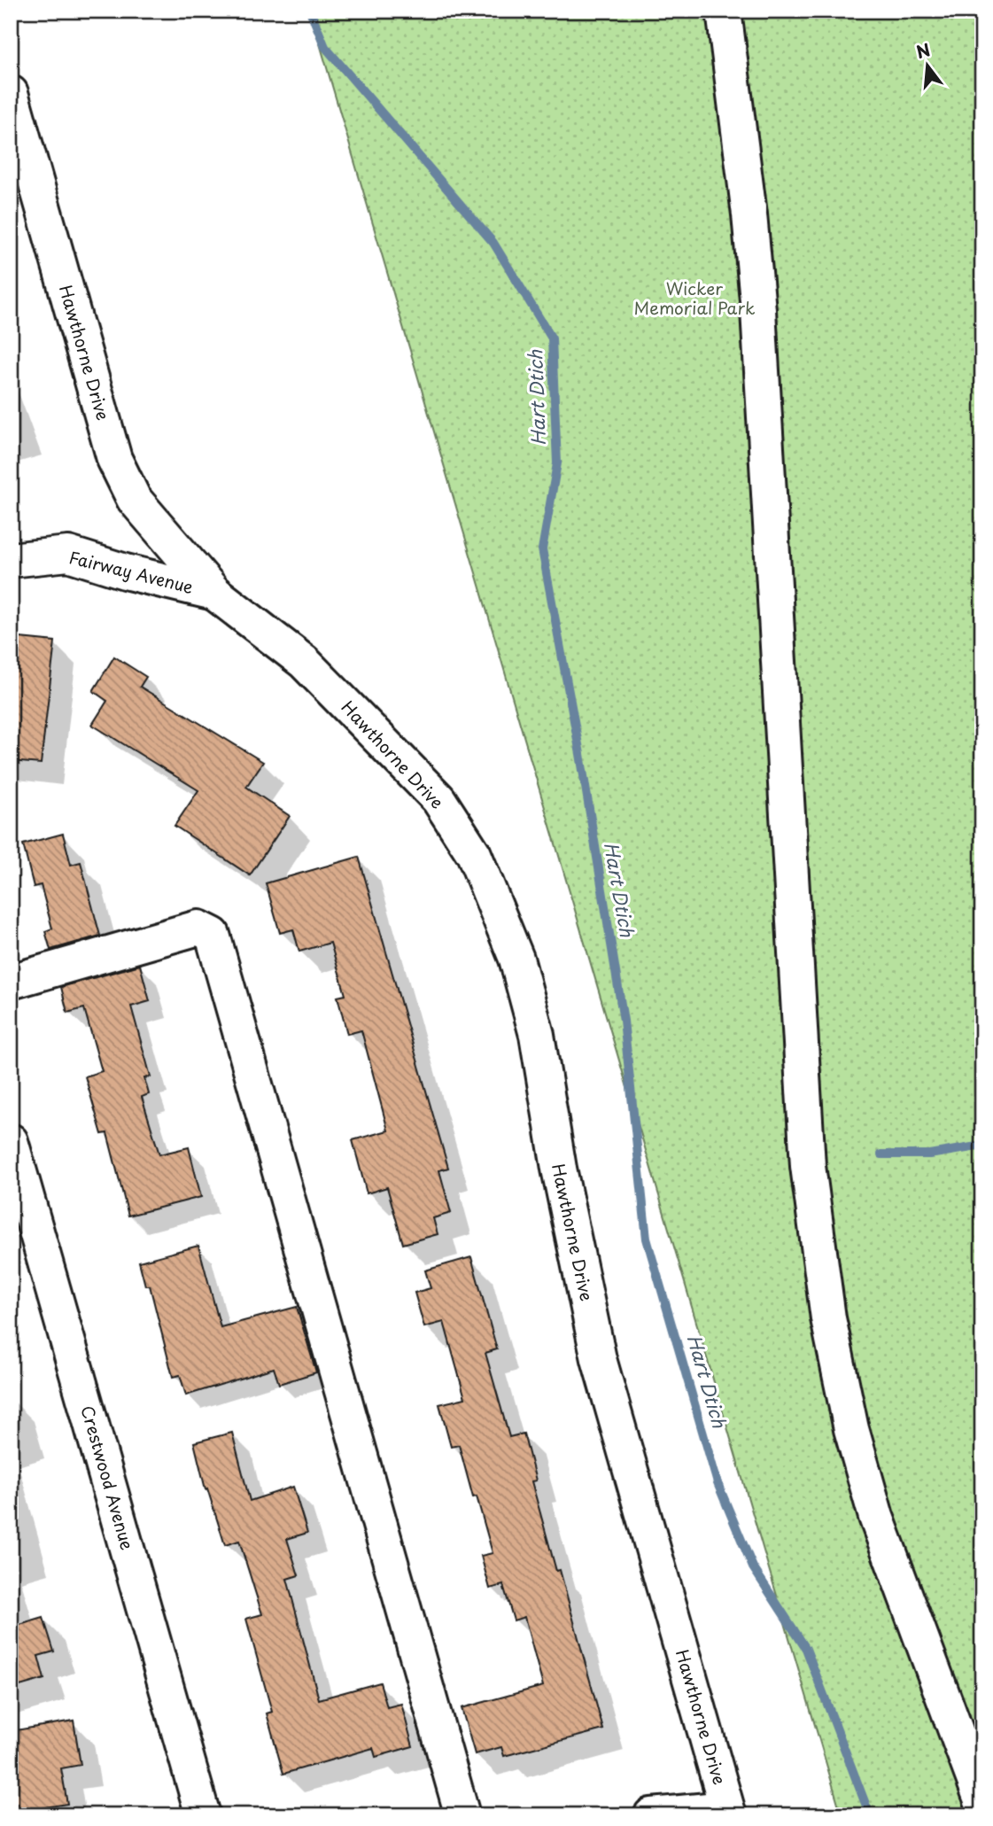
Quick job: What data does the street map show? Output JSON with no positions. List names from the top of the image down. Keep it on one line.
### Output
{"streets":{"street":["Hawthorne Drive","Fairway Avenue","Crestwood Avenue"]},"crossings":[["Hawthorne Drive","Fairway Avenue"]],"water":["Hart Dtich"],"parks":["Wicker Memorial Park"],"north":"top"}
